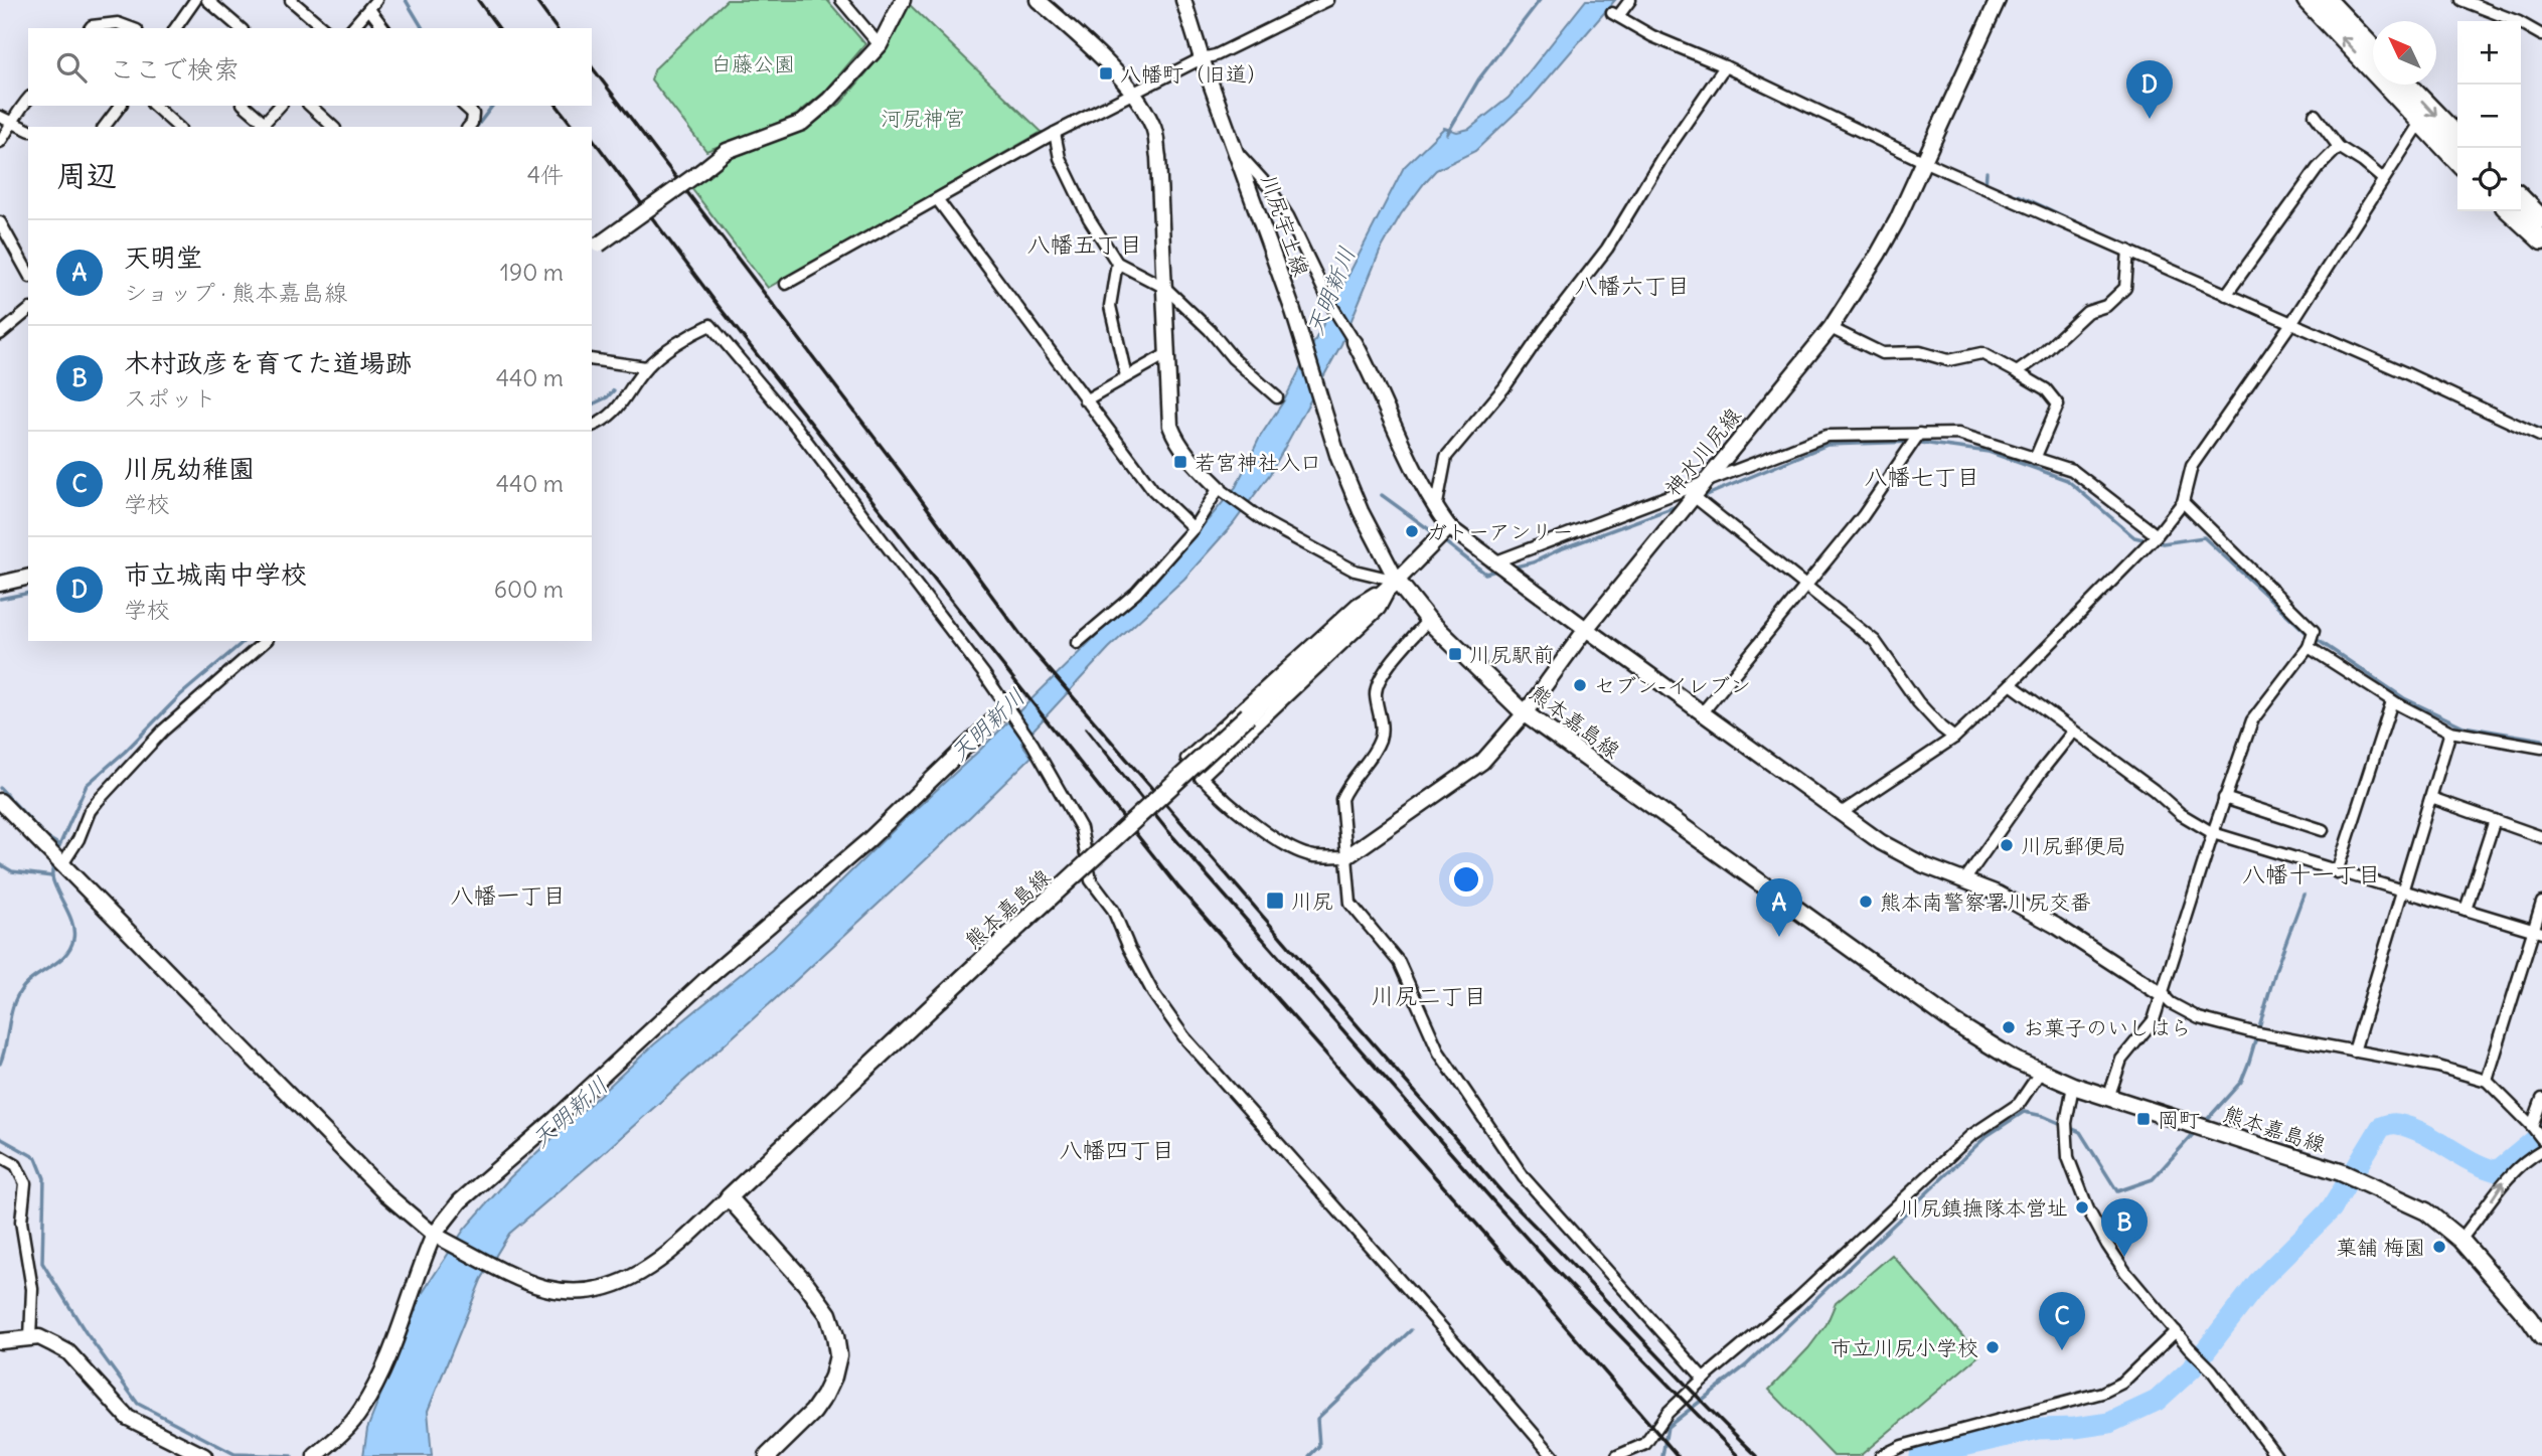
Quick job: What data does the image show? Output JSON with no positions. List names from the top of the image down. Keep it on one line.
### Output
{"streets":{"main road":["熊本嘉島線"],"street":["川尻宇土線","神水川尻線"]},"crossings":[["川尻宇土線","熊本嘉島線"],["神水川尻線","熊本嘉島線"]],"districts":["八幡五丁目","八幡六丁目","八幡七丁目","八幡十一丁目","八幡一丁目","川尻二丁目","八幡四丁目"],"water":["天明新川"],"parks":["白藤公園","河尻神宮"],"places":{"transit":["八幡町（旧道）","若宮神社入口","川尻駅前","川尻","岡町"],"other":["ガトーアンリー","セブン-イレブン","川尻郵便局","熊本南警察署川尻交番","お菓子のいしはら","川尻鎮撫隊本営址","菓舗 梅園","市立川尻小学校"]},"north":"top left","page":{"map_buttons":["+","−"],"search":"ここで検索","pins":["D","A","B","C"],"heading":["周辺","4件"],"list":[{"mark":"A","name":"天明堂","note":"ショップ · 熊本嘉島線","value":"190 m"},{"mark":"B","name":"木村政彦を育てた道場跡","note":"スポット","value":"440 m"},{"mark":"C","name":"川尻幼稚園","note":"学校","value":"440 m"},{"mark":"D","name":"市立城南中学校","note":"学校","value":"600 m"}]}}
